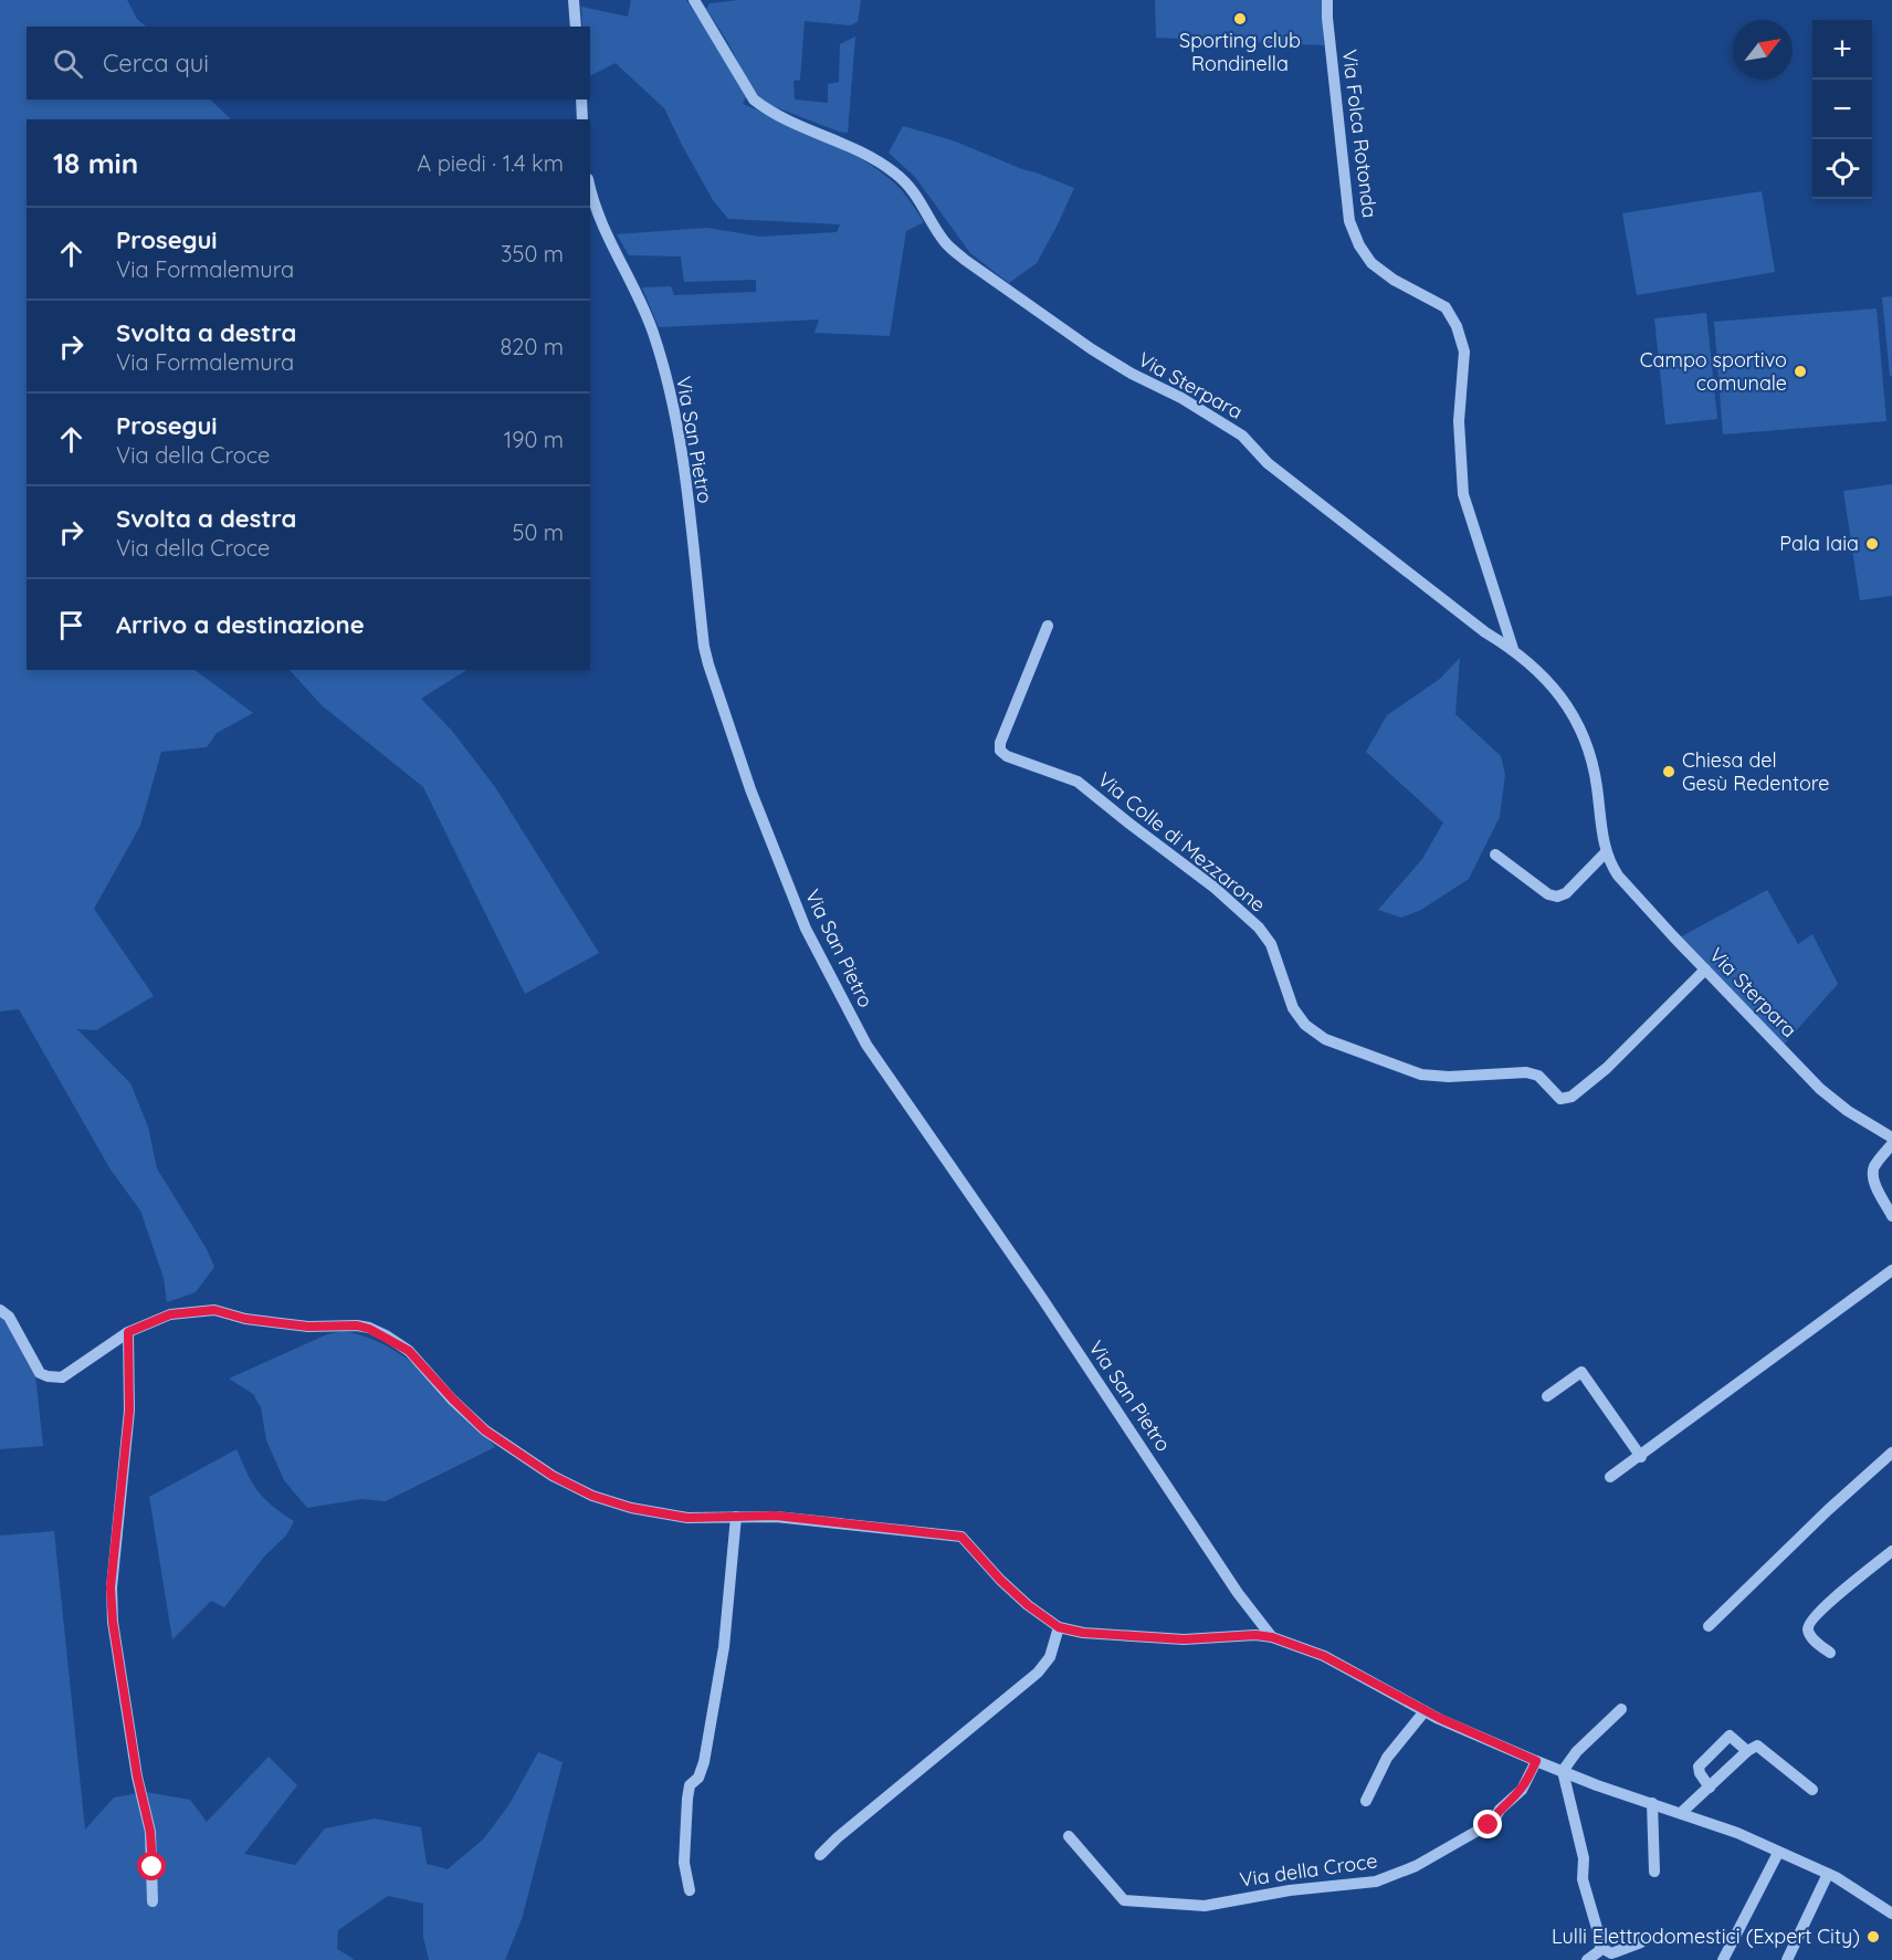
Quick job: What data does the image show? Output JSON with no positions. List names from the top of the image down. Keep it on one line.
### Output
{"streets":{"street":["Via Folca Rotonda","Via Sterpara","Via San Pietro","Via Colle di Mezzarone","Via della Croce"]},"crossings":[["Via Folca Rotonda","Via Sterpara"],["Via Sterpara","Via Colle di Mezzarone"]],"places":["Sporting club Rondinella","Campo sportivo comunale","Pala Iaia","Chiesa del Gesù Redentore","Lulli Elettrodomestici (Expert City)"],"north":"top right","page":{"map_buttons":["+","−"],"search":"Cerca qui","heading":["18 min","A piedi · 1.4 km"],"list":[["Prosegui","Via Formalemura","350 m"],["Svolta a destra","Via Formalemura","820 m"],["Prosegui","Via della Croce","190 m"],["Svolta a destra","Via della Croce","50 m"],"Arrivo a destinazione"]}}
